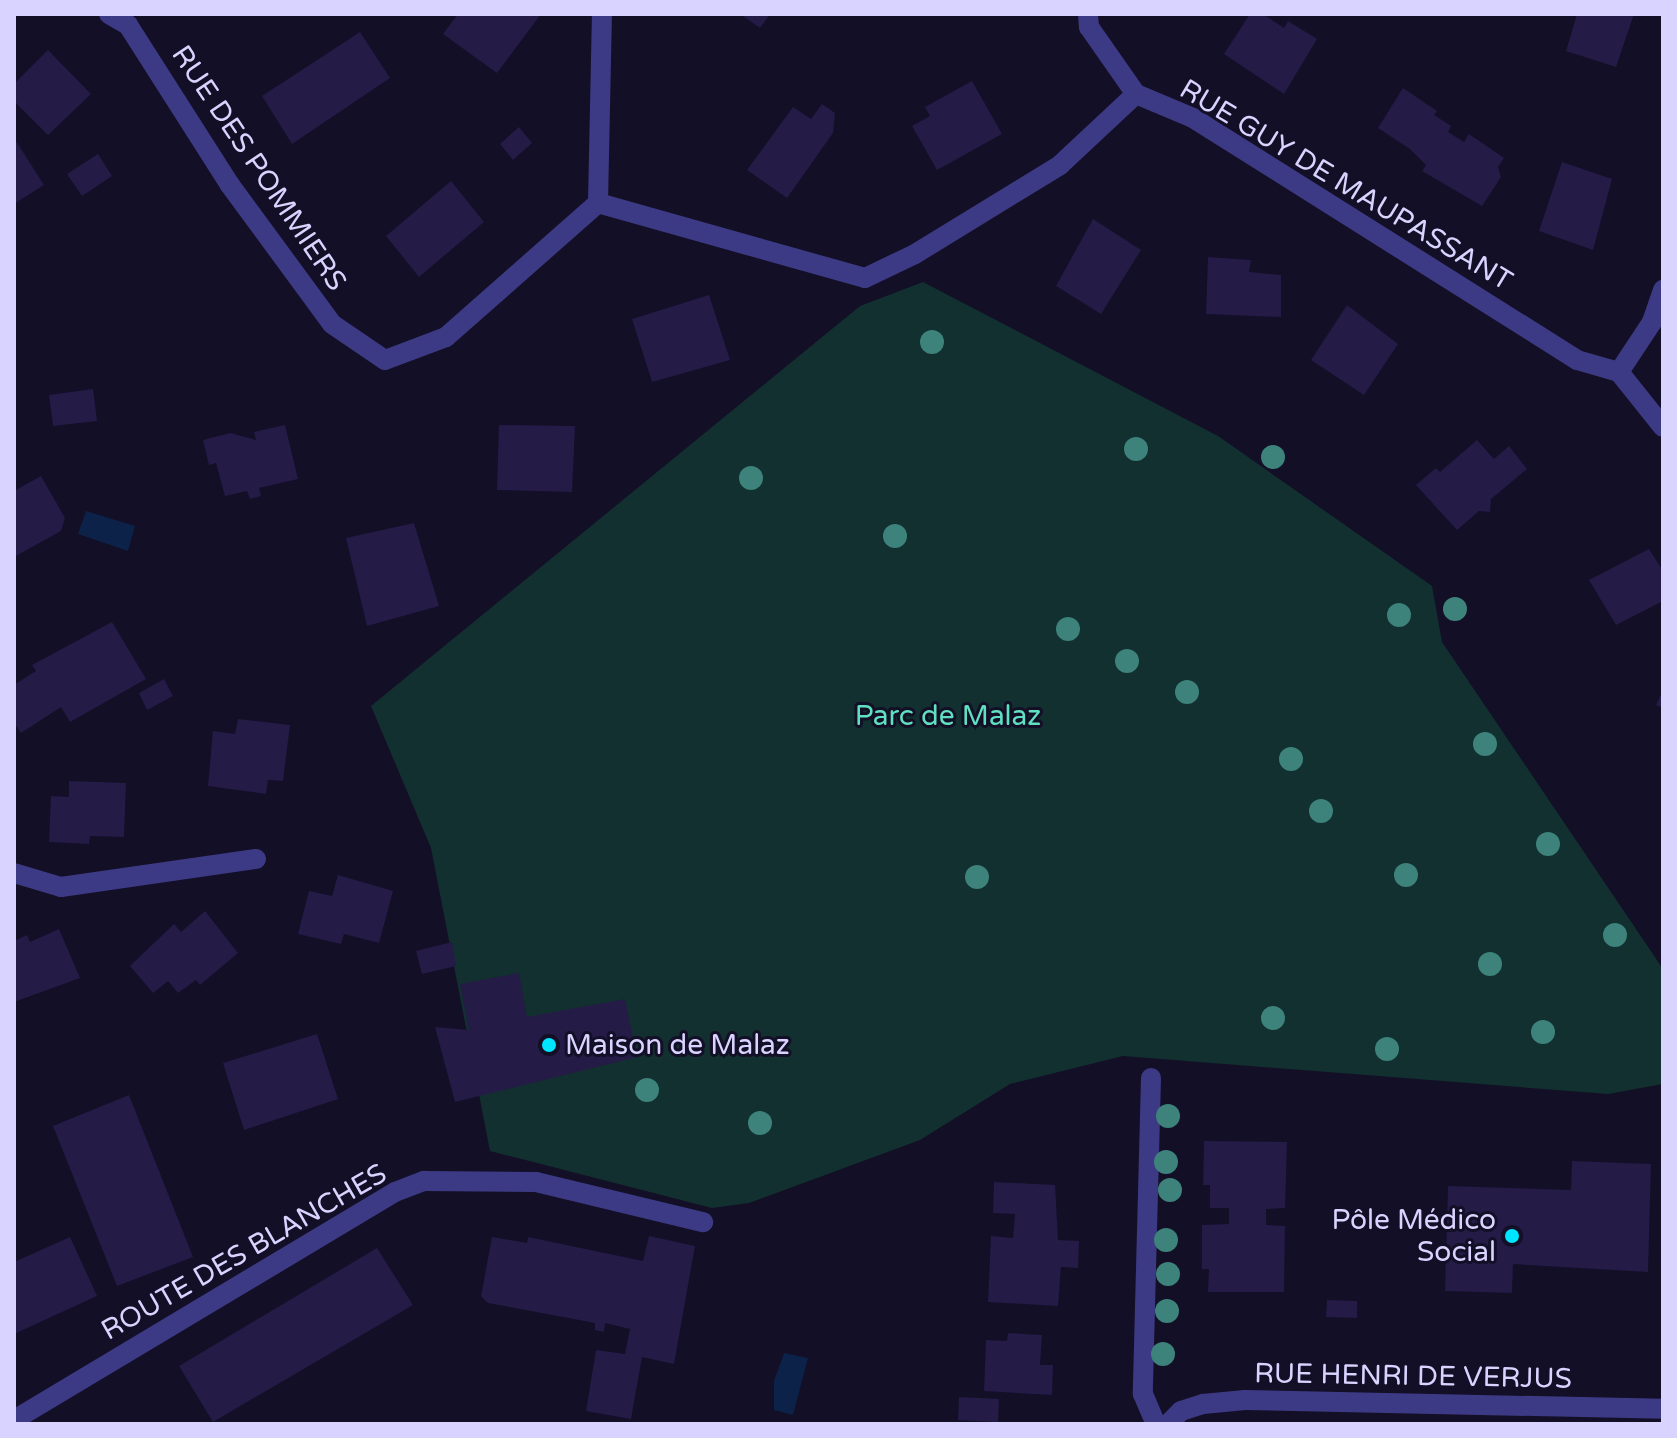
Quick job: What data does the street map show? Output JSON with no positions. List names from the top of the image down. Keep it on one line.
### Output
{"streets":{"street":["RUE DES POMMIERS","RUE GUY DE MAUPASSANT","ROUTE DES BLANCHES","RUE HENRI DE VERJUS"]},"crossings":[["RUE DES POMMIERS","RUE GUY DE MAUPASSANT"]],"parks":["Parc de Malaz"],"places":["Maison de Malaz","Pôle Médico Social"]}
